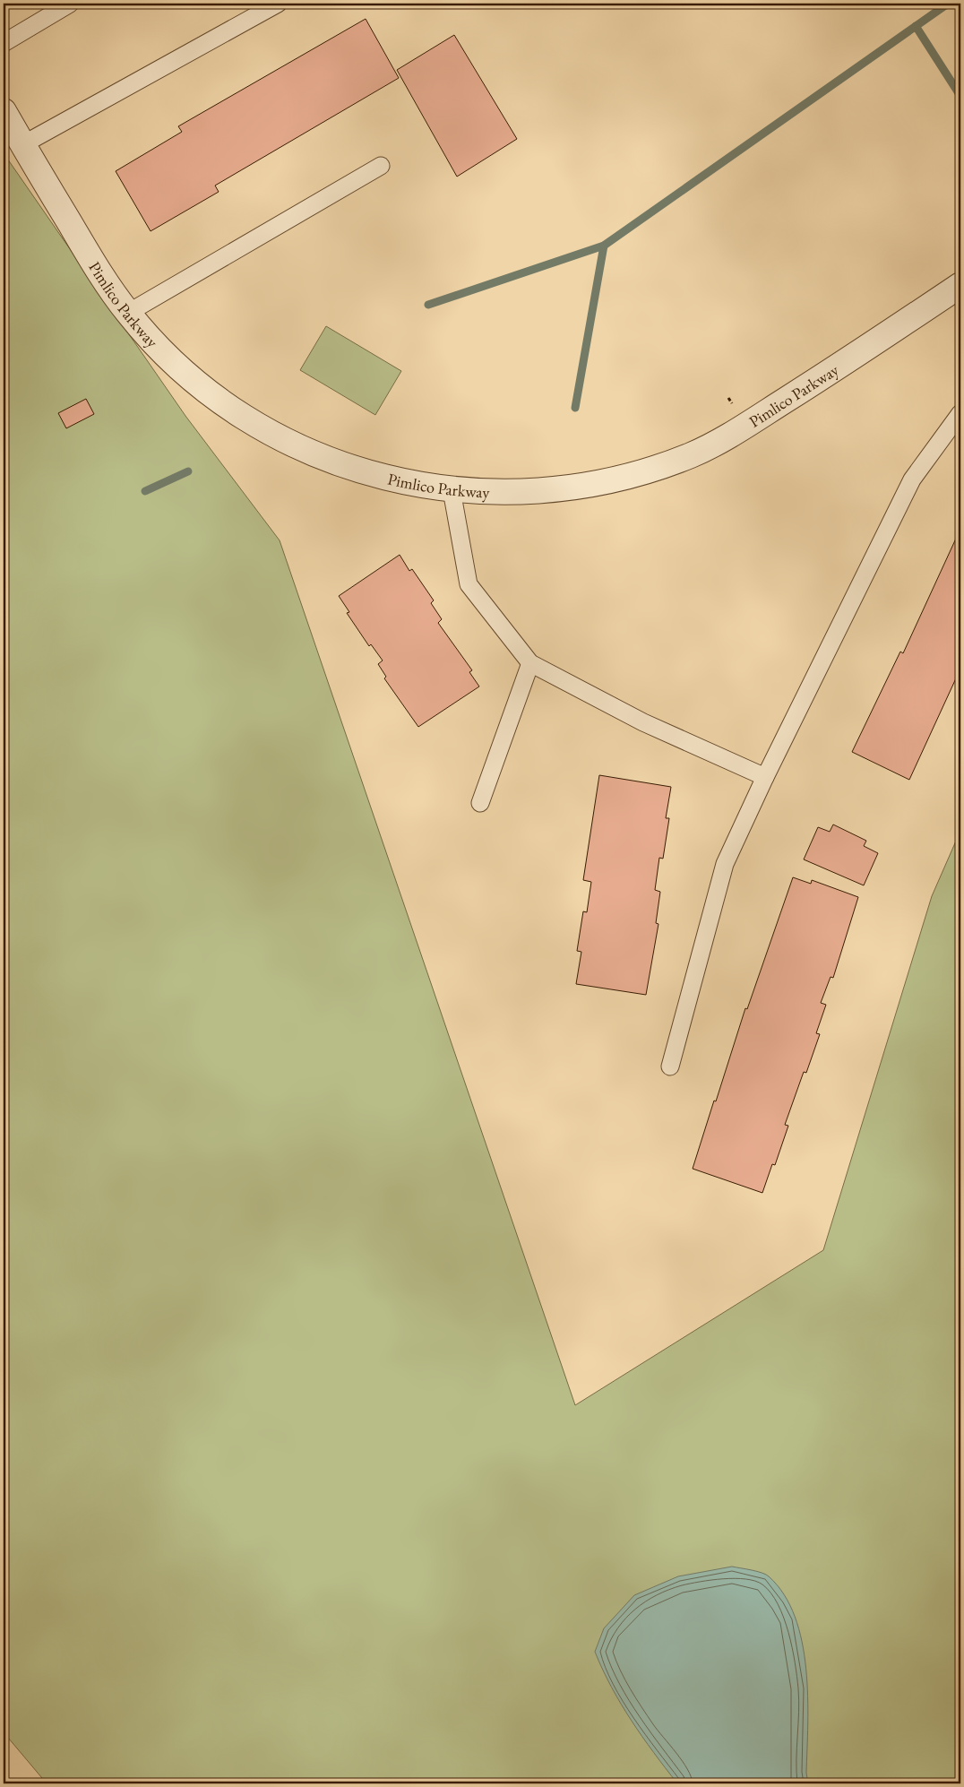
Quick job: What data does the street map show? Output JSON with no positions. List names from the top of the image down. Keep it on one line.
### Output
{"streets":{"street":["Pimlico Parkway"]}}
